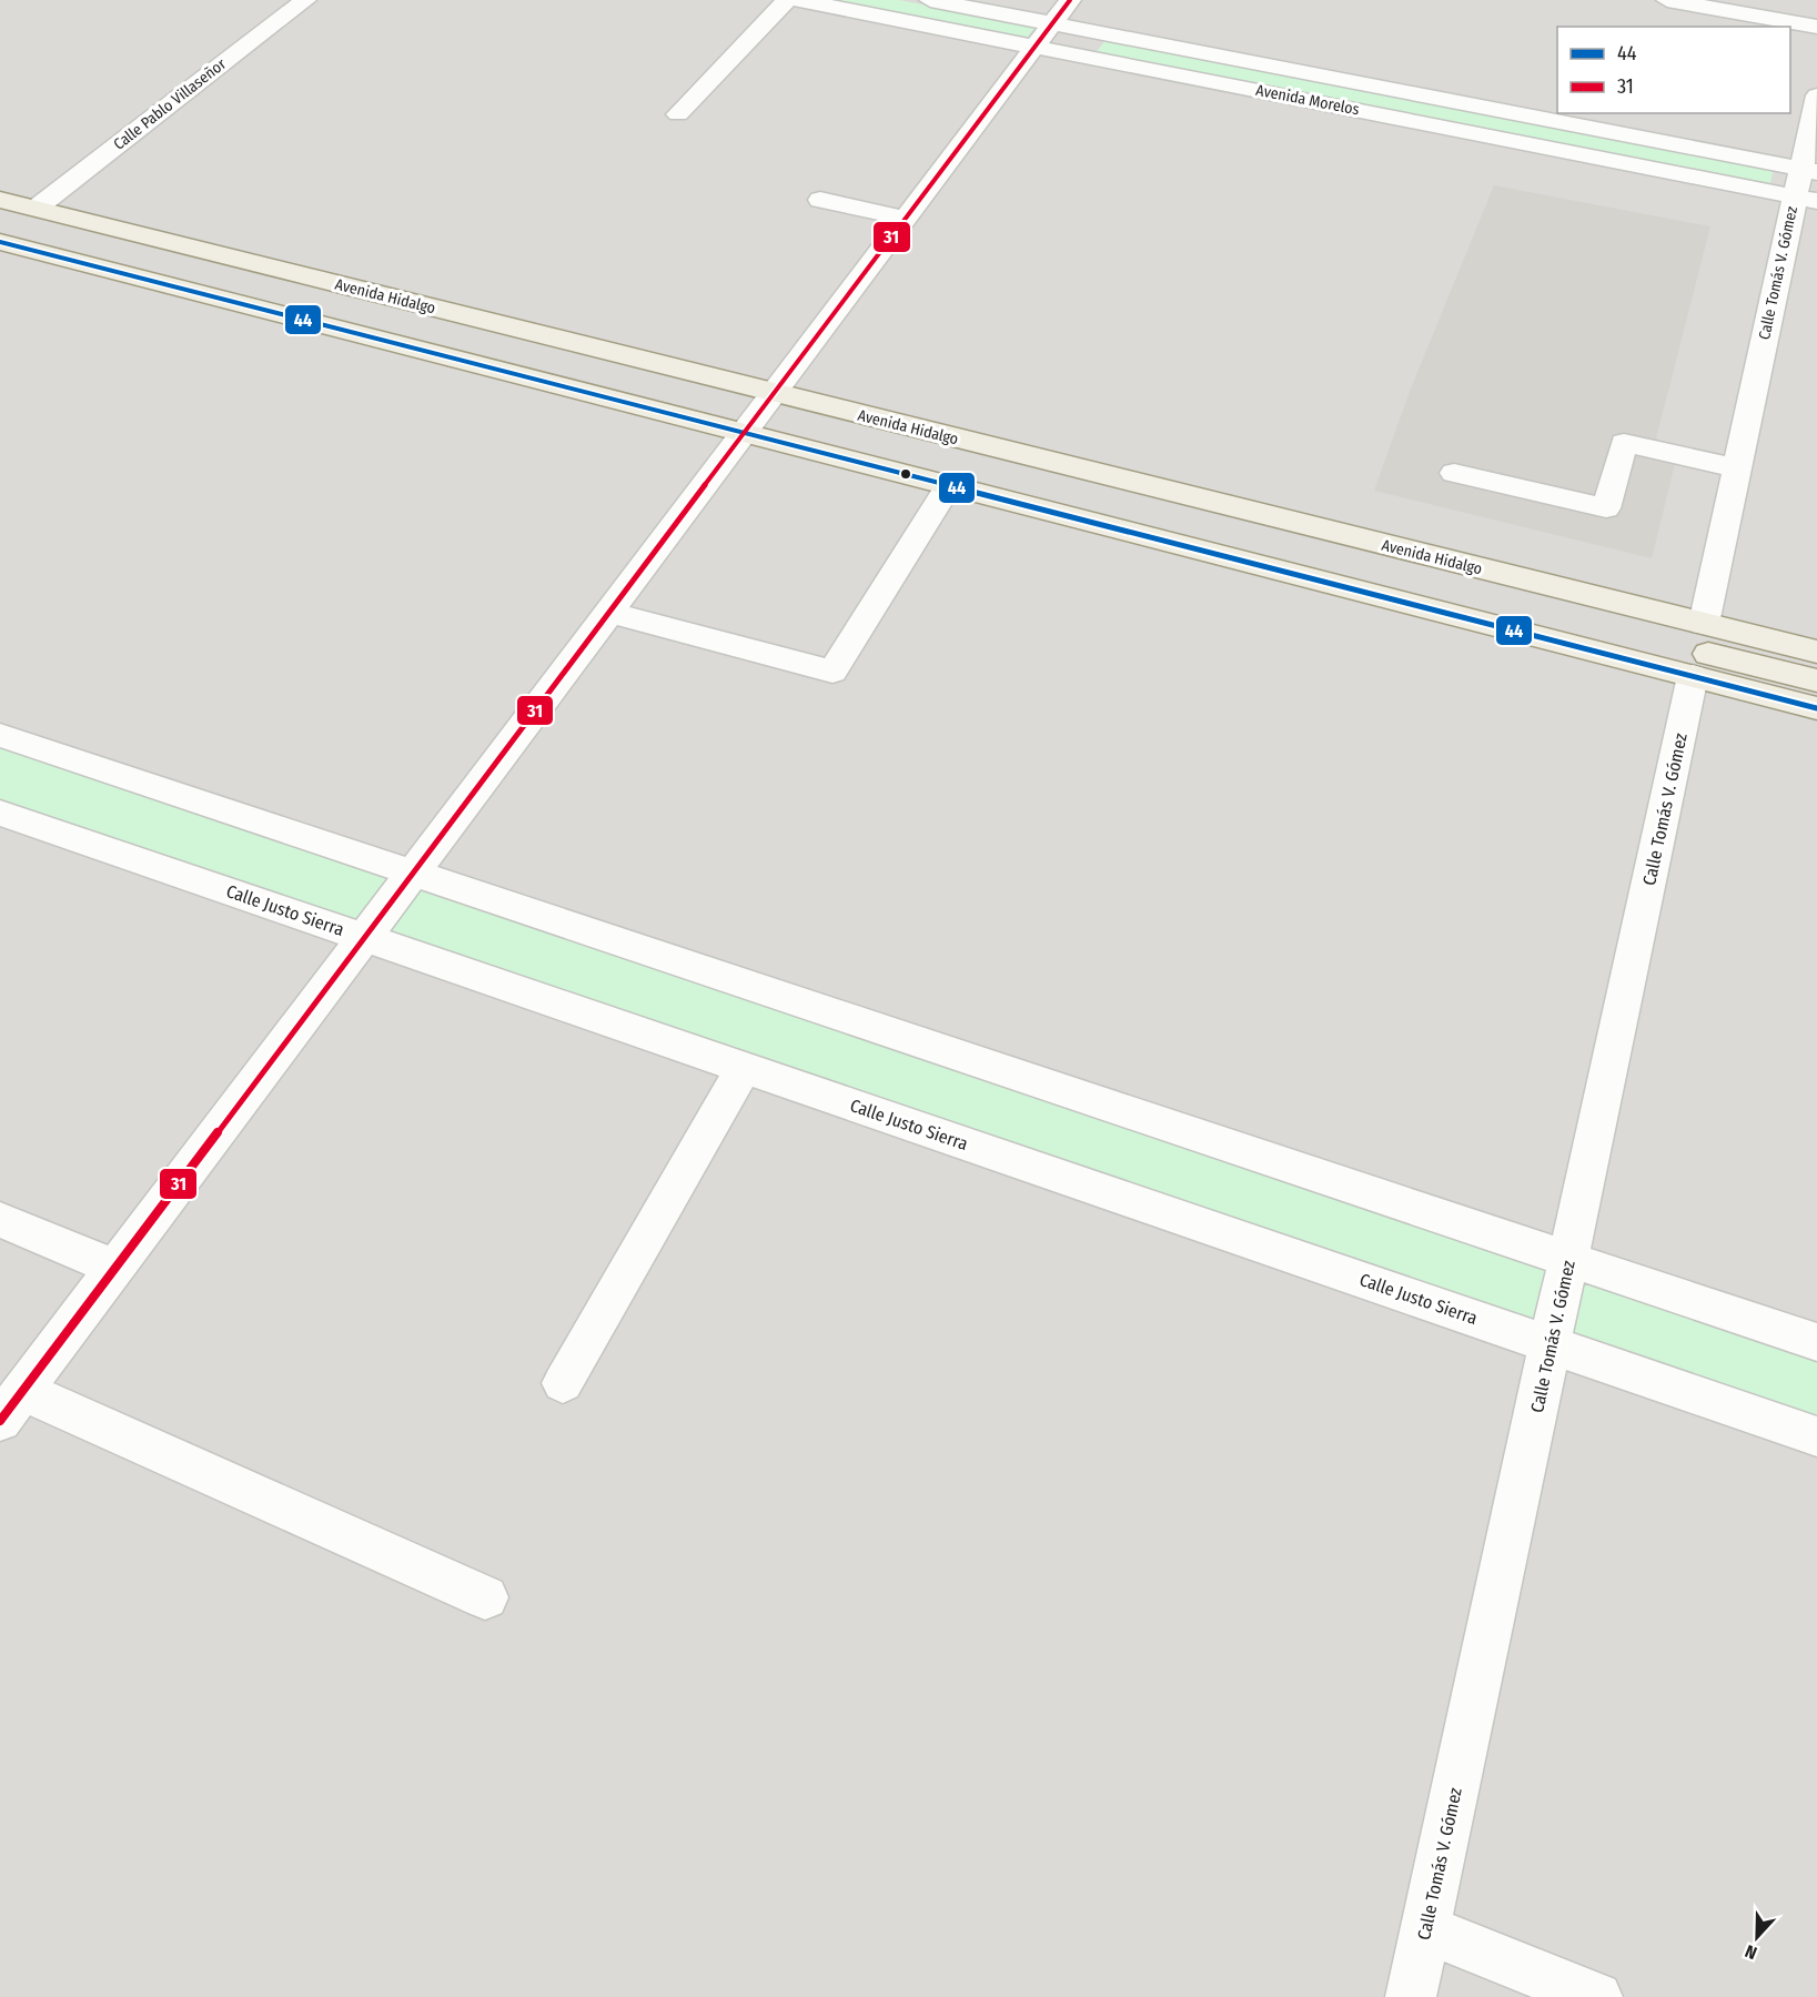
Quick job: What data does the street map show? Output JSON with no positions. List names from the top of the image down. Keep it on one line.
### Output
{"streets":{"main road":["Avenida Hidalgo"],"street":["Avenida Morelos","Calle Pablo Villaseñor","Calle Tomás V. Gómez","Calle Justo Sierra"]},"crossings":[["Avenida Morelos","Calle Tomás V. Gómez"],["Calle Pablo Villaseñor","Avenida Hidalgo"],["Calle Tomás V. Gómez","Avenida Hidalgo"],["Calle Tomás V. Gómez","Calle Justo Sierra"]],"lines":["transit line 31","transit line 44"],"legend":["44","31"],"north":"bottom"}
